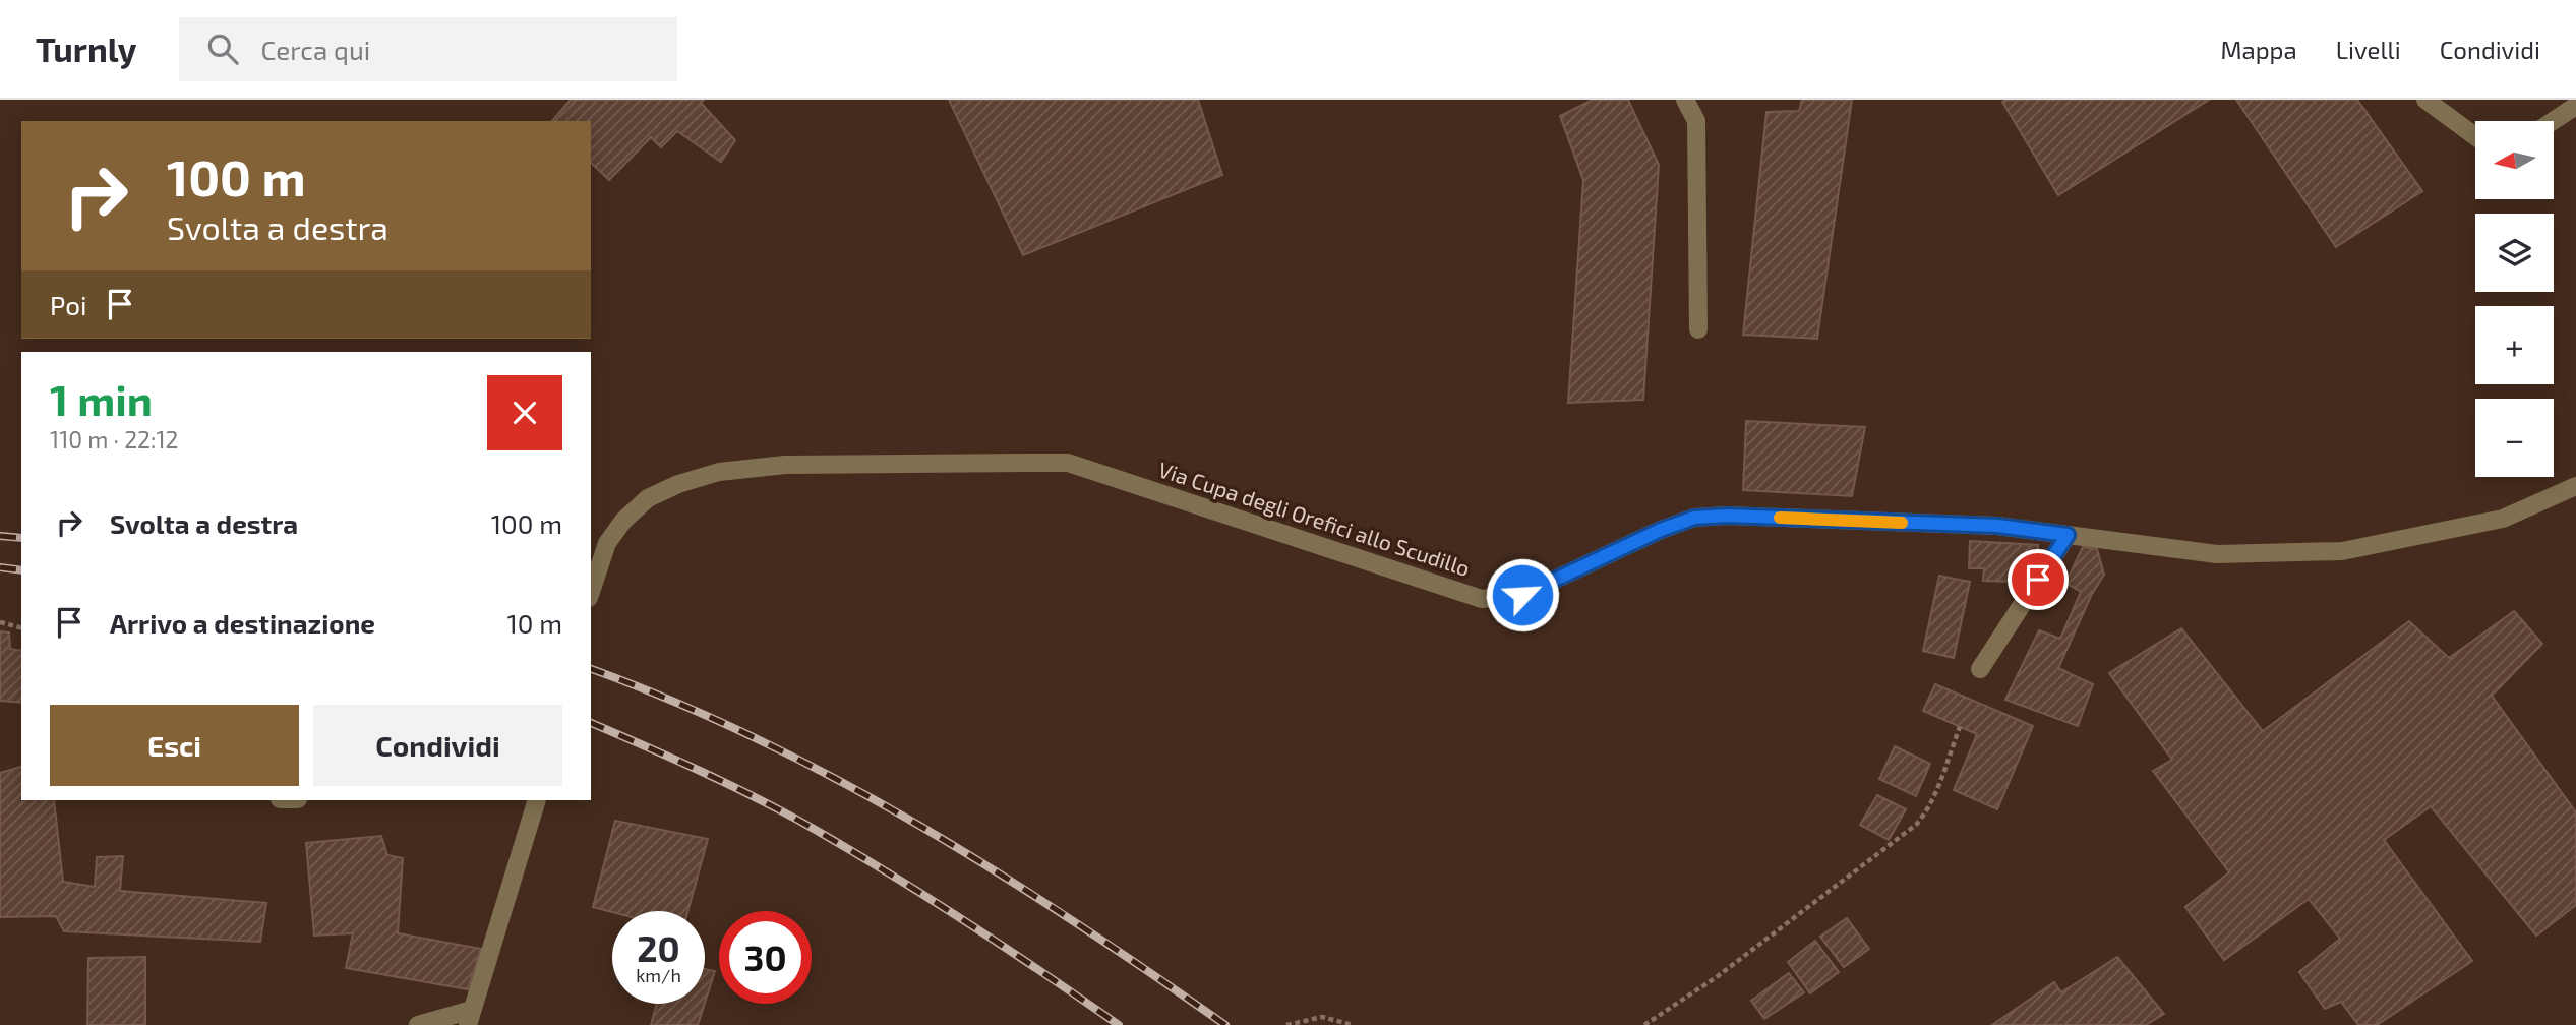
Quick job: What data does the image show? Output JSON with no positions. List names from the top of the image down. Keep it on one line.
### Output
{"streets":{"street":["Via Cupa degli Orefici allo Scudillo"]},"north":"left","page":{"header":"Turnly","search":"Cerca qui","nav":["Mappa","Livelli","Condividi"],"map_buttons":["+","−"],"turn":["100 m","Svolta a destra"],"then":"Poi","heading":["1 min","110 m · 22:12"],"list":[{"name":"Svolta a destra","value":"100 m"},{"name":"Arrivo a destinazione","value":"10 m"}],"buttons":["Esci","Condividi"],"speed":"20 km/h","limit":"30"}}
